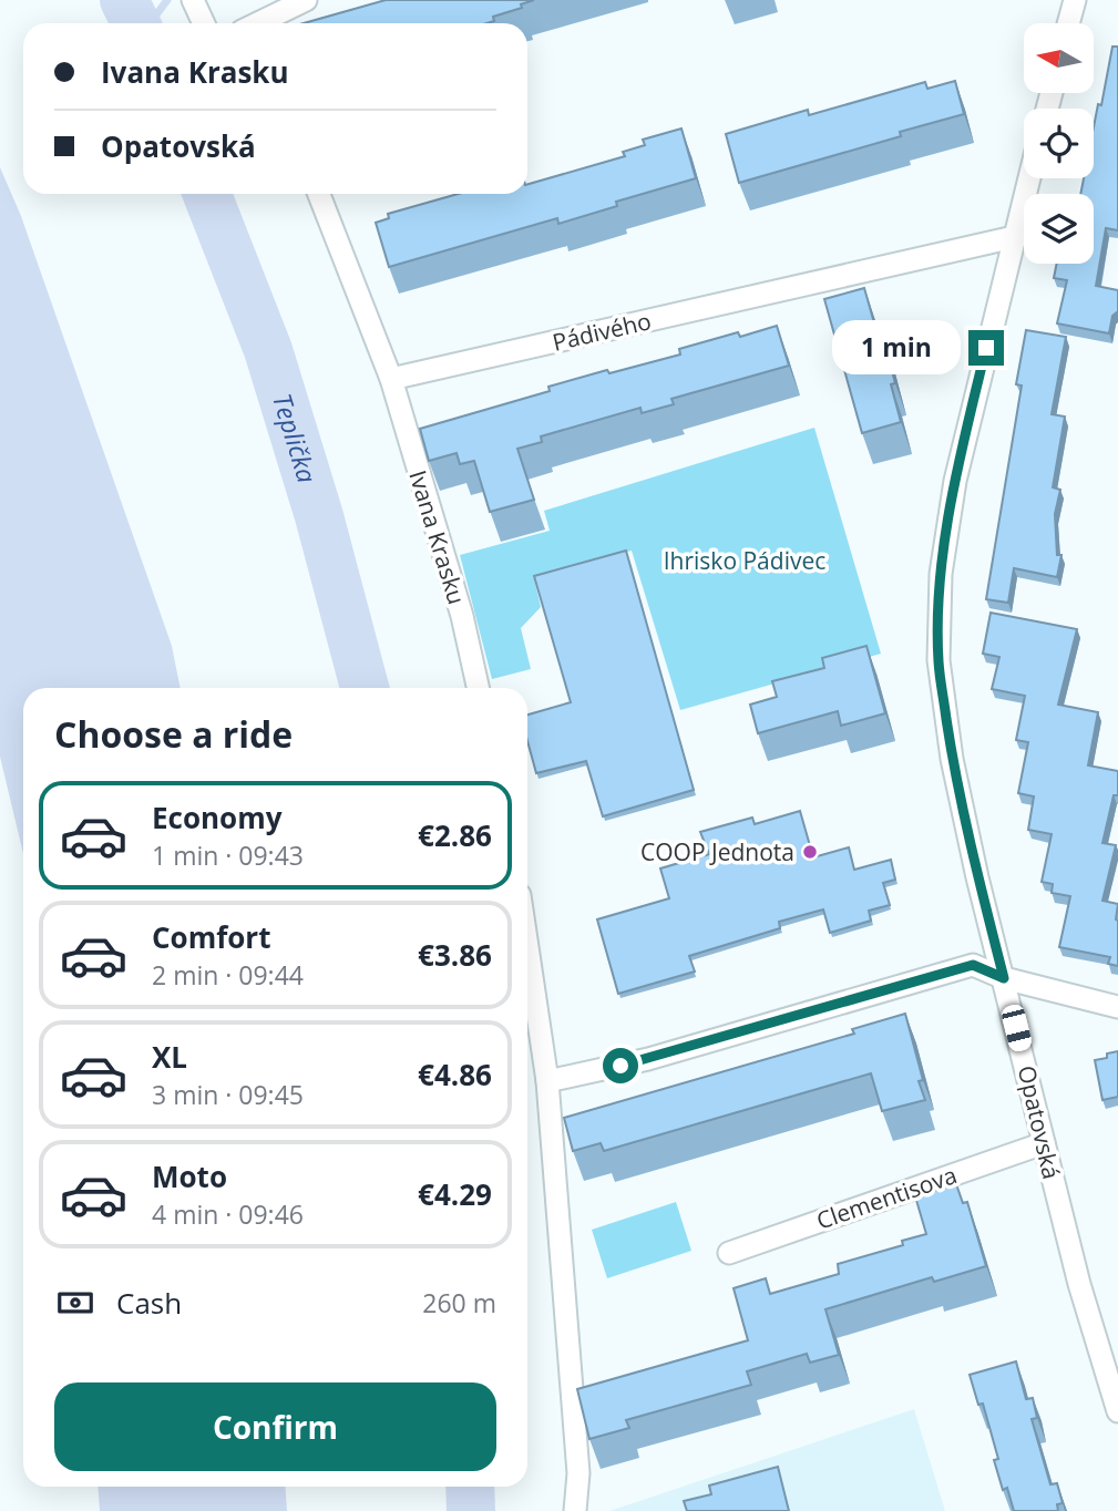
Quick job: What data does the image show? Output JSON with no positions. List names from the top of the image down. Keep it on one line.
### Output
{"streets":{"street":["Pádivého","Ivana Krasku","Opatovská","Clementisova"]},"crossings":[["Pádivého","Ivana Krasku"],["Pádivého","Opatovská"],["Opatovská","Clementisova"]],"water":["Teplička"],"parks":["Ihrisko Pádivec"],"places":["COOP Jednota"],"north":"left","page":{"banner":["Ivana Krasku","Opatovská"],"bubble":"1 min","heading":"Choose a ride","list":[{"name":"Economy","note":"1 min · 09:43","value":"€2.86"},{"name":"Comfort","note":"2 min · 09:44","value":"€3.86"},{"name":"XL","note":"3 min · 09:45","value":"€4.86"},{"name":"Moto","note":"4 min · 09:46","value":"€4.29"}],"pay":["Cash","260 m"],"buttons":"Confirm"}}
